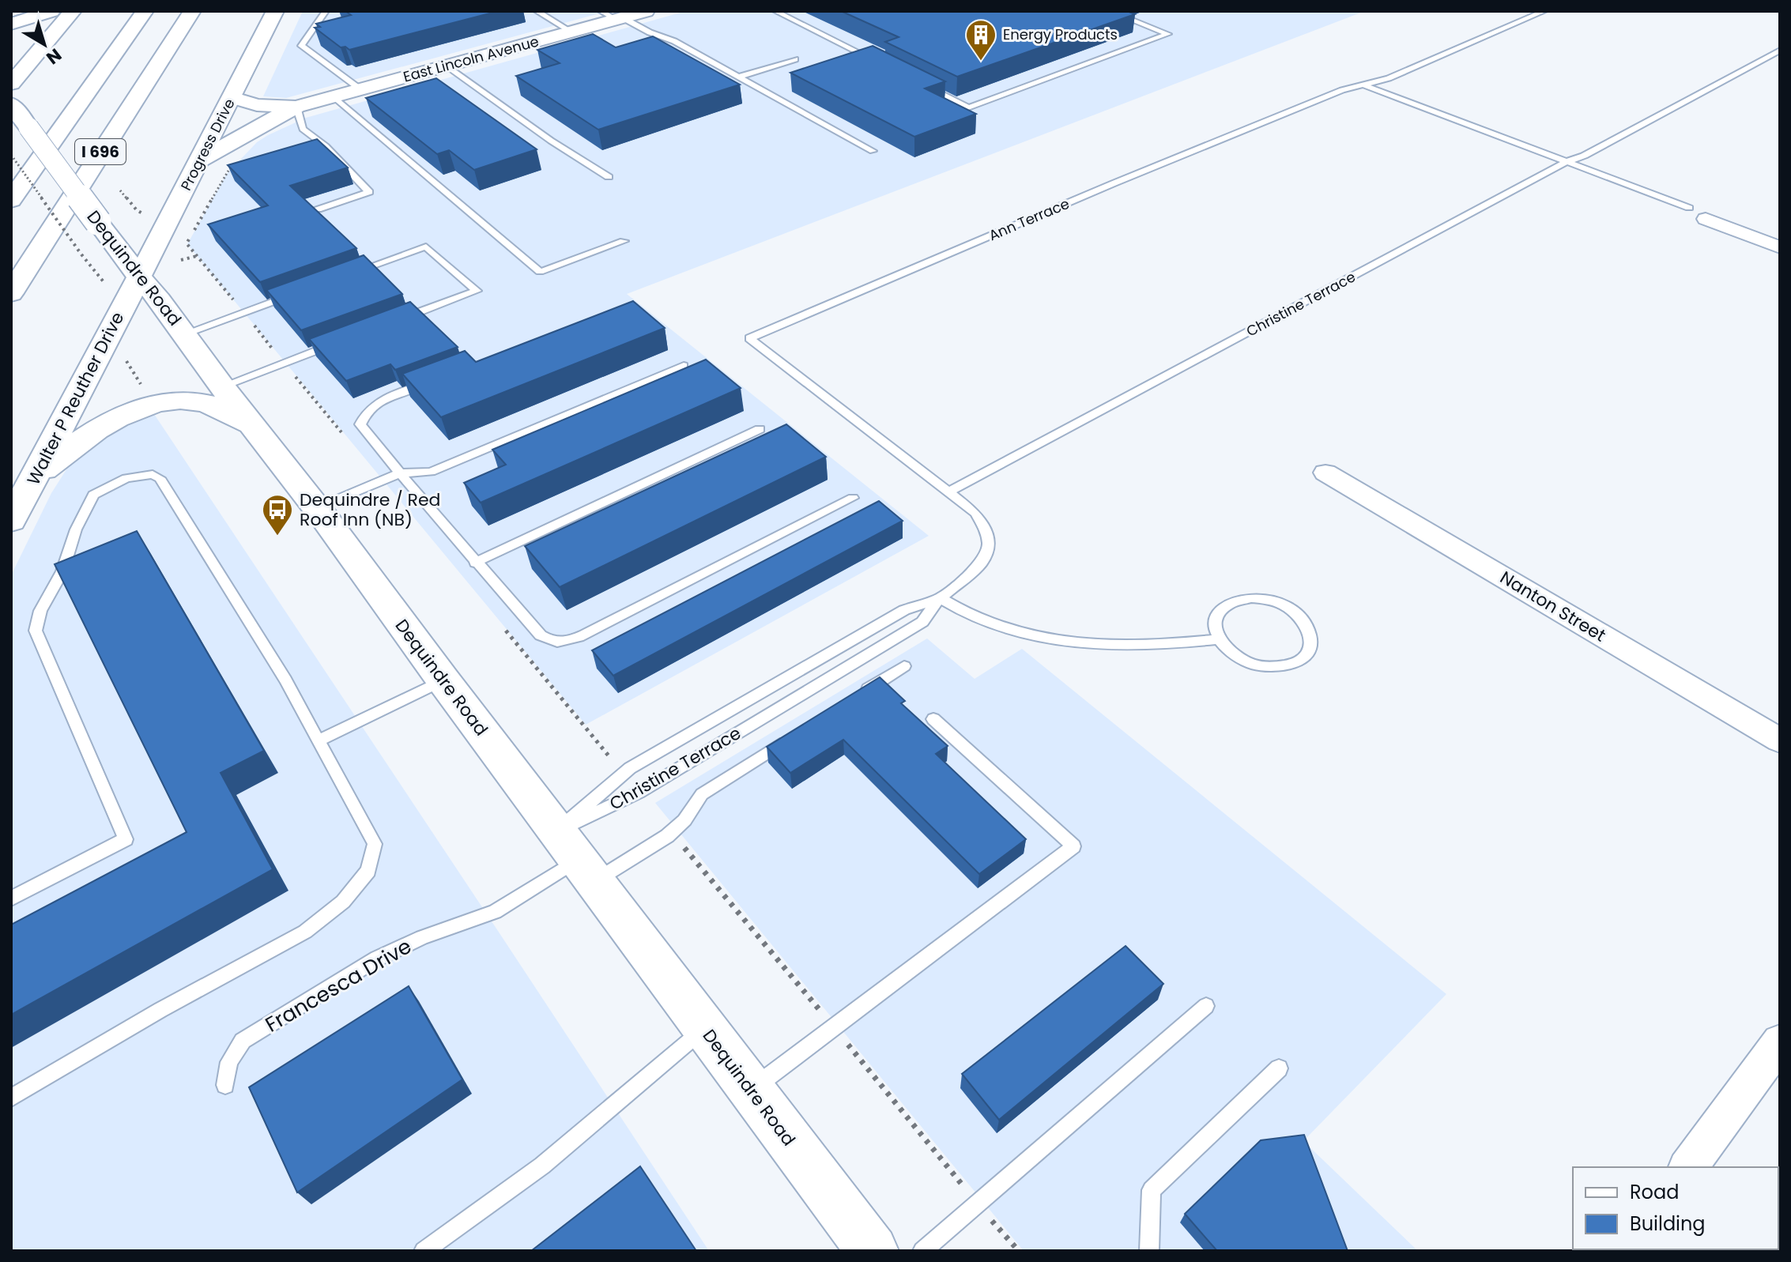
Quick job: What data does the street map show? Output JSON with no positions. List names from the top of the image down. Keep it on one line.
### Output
{"streets":{"main road":["Progress Drive","I 696","Dequindre Road","Walter P Reuther Drive"],"street":["East Lincoln Avenue","Nanton Street"],"lane":["Ann Terrace","Christine Terrace","Francesca Drive"]},"crossings":[["East Lincoln Avenue","Progress Drive"],["Progress Drive","Dequindre Road"],["Progress Drive","Walter P Reuther Drive"],["Ann Terrace","Christine Terrace"],["Dequindre Road","Christine Terrace"],["Dequindre Road","Walter P Reuther Drive"],["Dequindre Road","Francesca Drive"],["Christine Terrace","Francesca Drive"]],"places":{"building":["Energy Products"],"bus stop":["Dequindre / Red Roof Inn (NB)"]},"legend":["Road","Building"],"north":"bottom right"}
